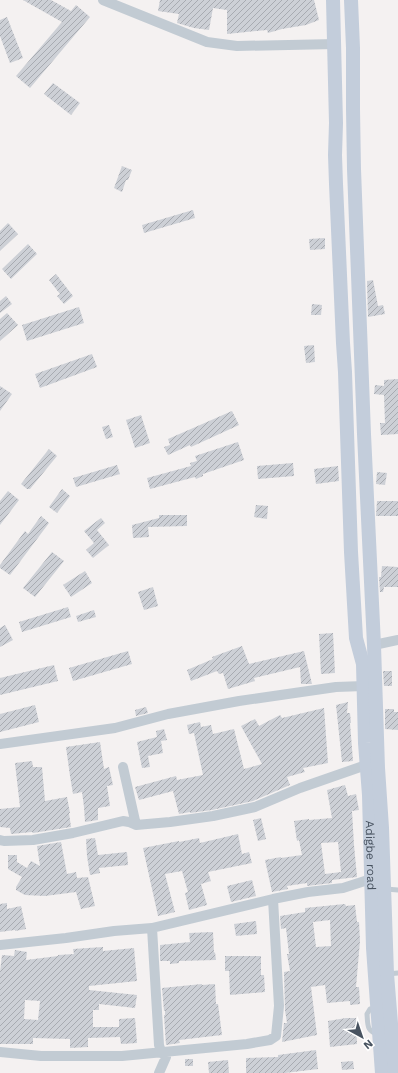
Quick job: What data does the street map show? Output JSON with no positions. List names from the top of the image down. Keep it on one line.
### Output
{"streets":{"main road":["Adigbe road"]},"north":"bottom right"}
